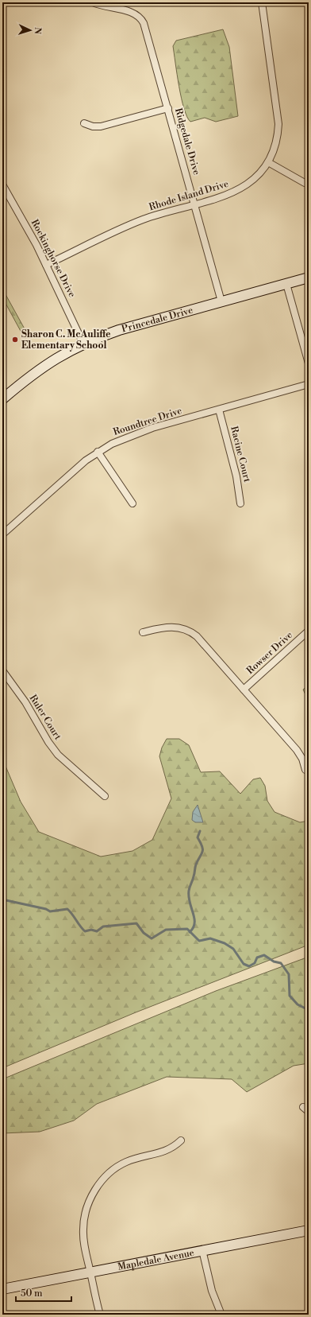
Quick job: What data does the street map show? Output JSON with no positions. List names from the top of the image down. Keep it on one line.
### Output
{"streets":{"street":["Ridgedale Drive","Rhode Island Drive","Rockinghorse Drive","Princedale Drive","Roundtree Drive","Racine Court","Rowser Drive","Ruler Court","Mapledale Avenue"]},"crossings":[["Ridgedale Drive","Rhode Island Drive"],["Ridgedale Drive","Princedale Drive"],["Rhode Island Drive","Rockinghorse Drive"],["Rockinghorse Drive","Princedale Drive"],["Roundtree Drive","Racine Court"]],"places":["Sharon C. McAuliffe Elementary School"],"scale_bar":"50 m","north":"right"}
